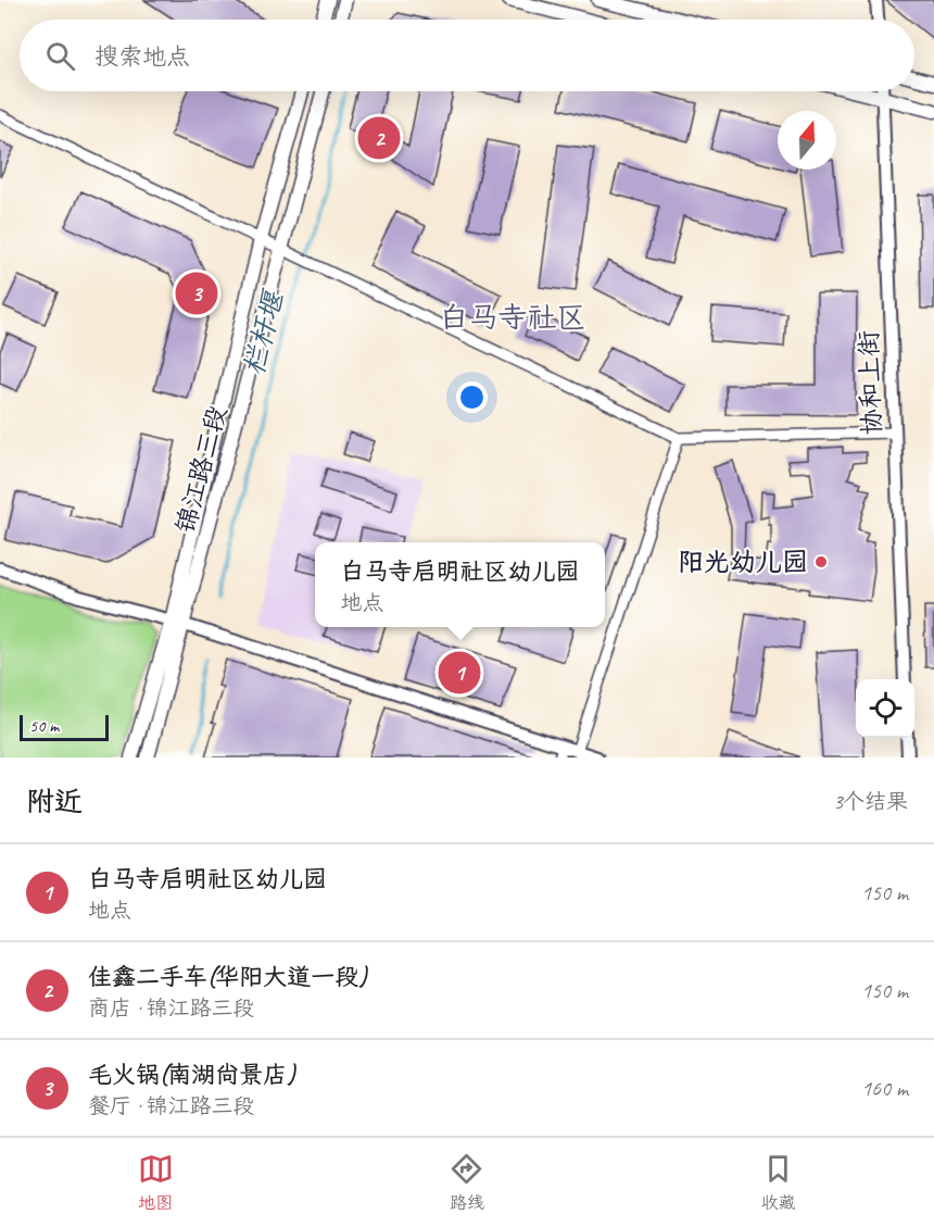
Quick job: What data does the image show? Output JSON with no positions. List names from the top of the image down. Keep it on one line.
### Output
{"streets":{"main road":["锦江路三段"],"street":["协和上街"]},"districts":["白马寺社区"],"water":["栏杆堰"],"places":["阳光幼儿园"],"scale_bar":"50 m","north":"top","page":{"search":"搜索地点","pins":["2","3","1"],"popup":["白马寺启明社区幼儿园","地点"],"scale":"50 m","heading":["附近","3个结果"],"list":[{"mark":"1","name":"白马寺启明社区幼儿园","note":"地点","value":"150 m"},{"mark":"2","name":"佳鑫二手车(华阳大道一段)","note":"商店 · 锦江路三段","value":"150 m"},{"mark":"3","name":"毛火锅(南湖尚景店)","note":"餐厅 · 锦江路三段","value":"160 m"}],"nav":["地图","路线","收藏"]}}
